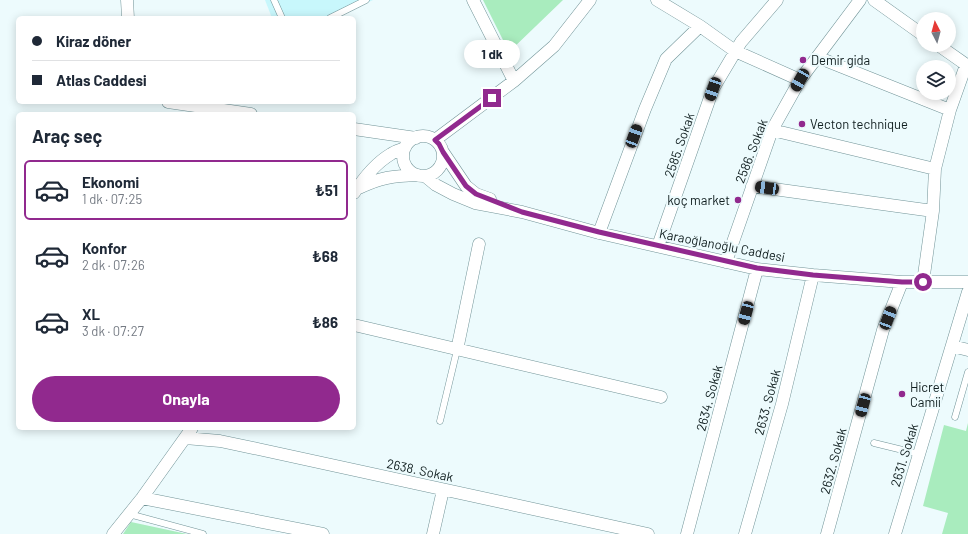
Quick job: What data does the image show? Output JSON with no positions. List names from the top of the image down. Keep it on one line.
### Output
{"streets":{"street":["2585. Sokak","2586. Sokak","Karaoğlanoğlu Caddesi","2634. Sokak","2633. Sokak","2631. Sokak","2632. Sokak","2638. Sokak"]},"crossings":[["2585. Sokak","Karaoğlanoğlu Caddesi"],["2586. Sokak","Karaoğlanoğlu Caddesi"],["Karaoğlanoğlu Caddesi","2634. Sokak"],["Karaoğlanoğlu Caddesi","2633. Sokak"],["Karaoğlanoğlu Caddesi","2632. Sokak"]],"places":["Demir gida","Vecton technique","koç market","Hicret Camii"],"north":"top","page":{"banner":["Kiraz döner","Atlas Caddesi"],"bubble":"1 dk","heading":"Araç seç","list":[{"name":"Ekonomi","note":"1 dk · 07:25","value":"₺51"},{"name":"Konfor","note":"2 dk · 07:26","value":"₺68"},{"name":"XL","note":"3 dk · 07:27","value":"₺86"}],"buttons":"Onayla"}}
